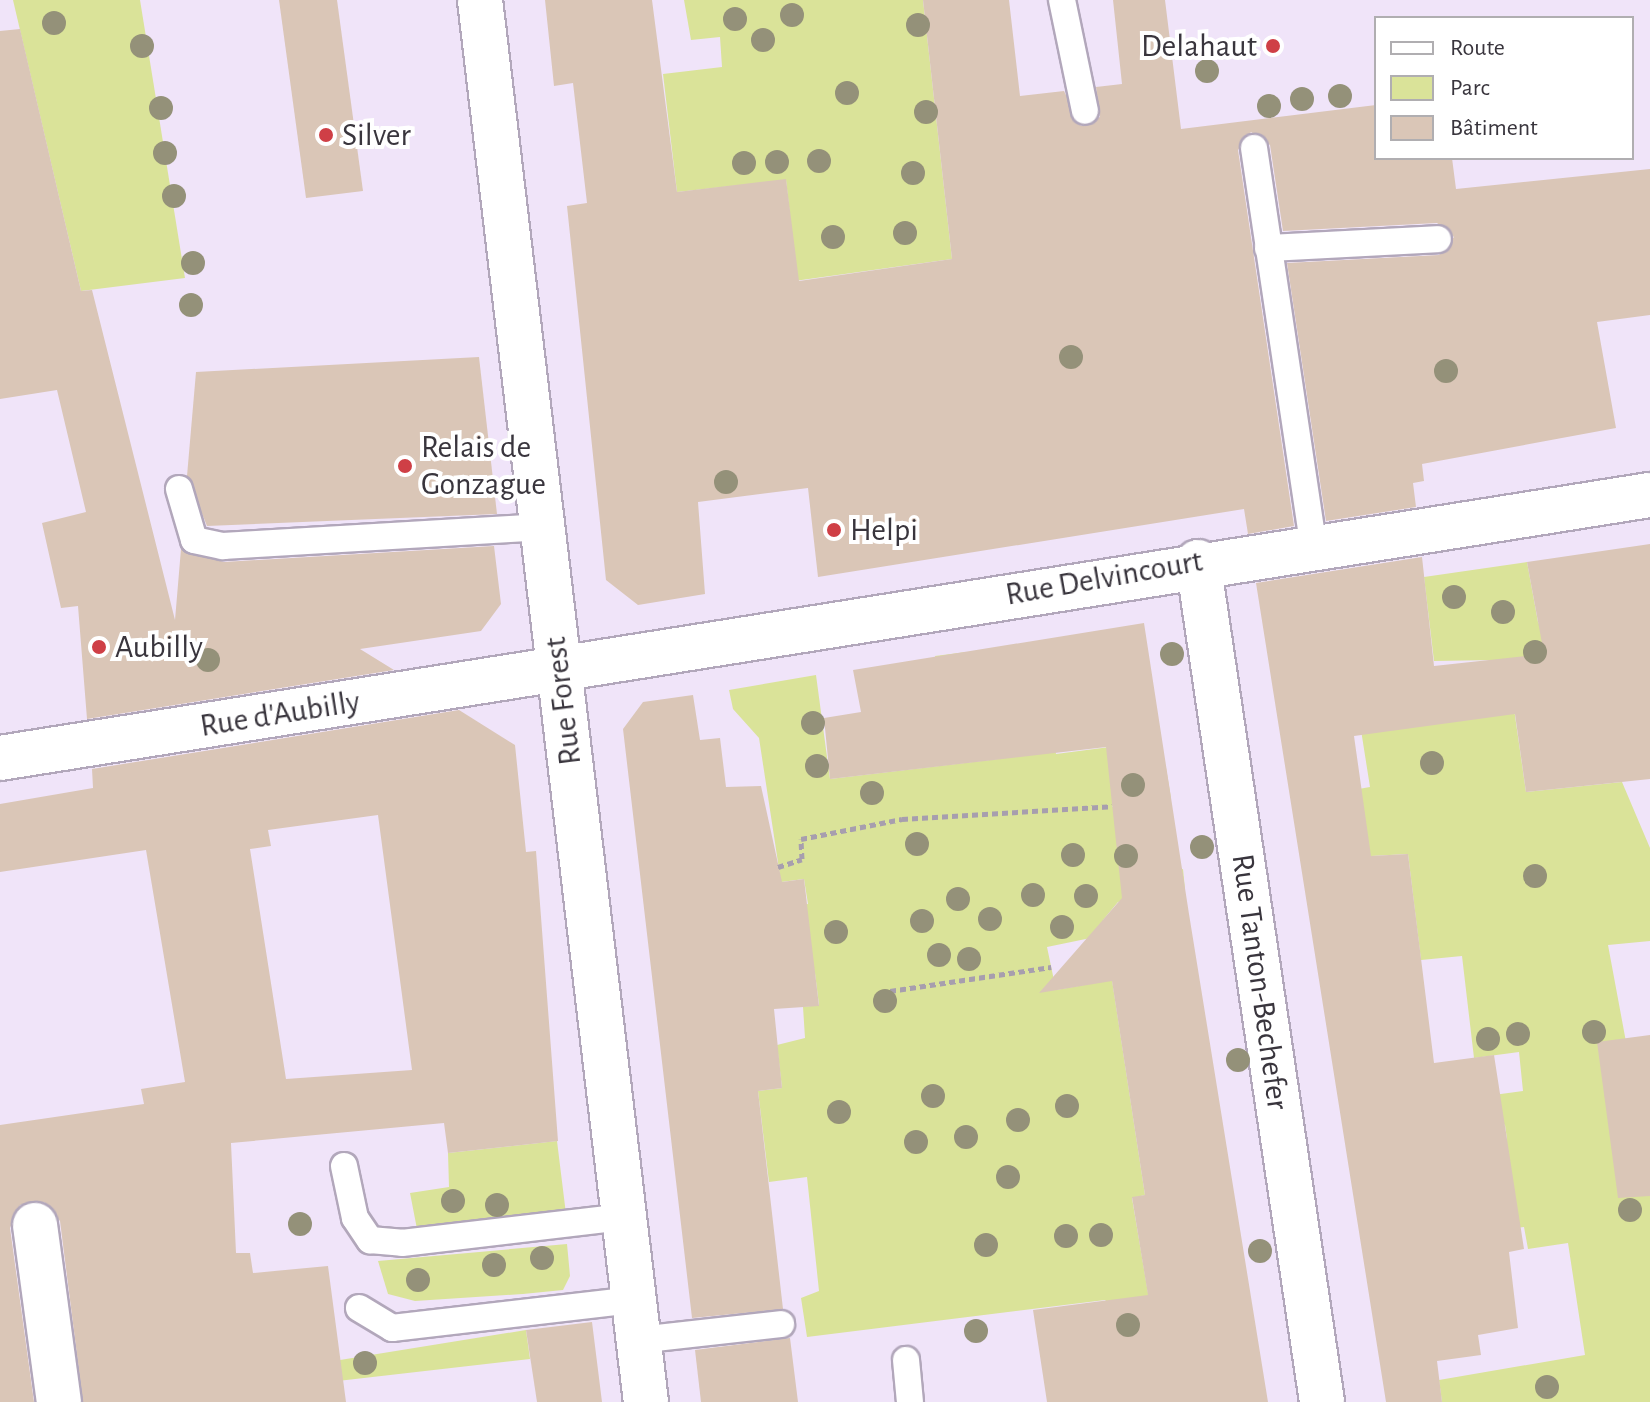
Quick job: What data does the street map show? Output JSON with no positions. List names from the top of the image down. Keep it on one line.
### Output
{"streets":{"street":["Rue Delvincourt","Rue Forest","Rue d'Aubilly","Rue Tanton-Bechefer"]},"crossings":[["Rue Delvincourt","Rue Forest"],["Rue Delvincourt","Rue d'Aubilly"],["Rue Delvincourt","Rue Tanton-Bechefer"],["Rue Forest","Rue d'Aubilly"]],"places":["Delahaut","Silver","Relais de Gonzague","Helpi","Aubilly"],"legend":["Route","Parc","Bâtiment"]}
